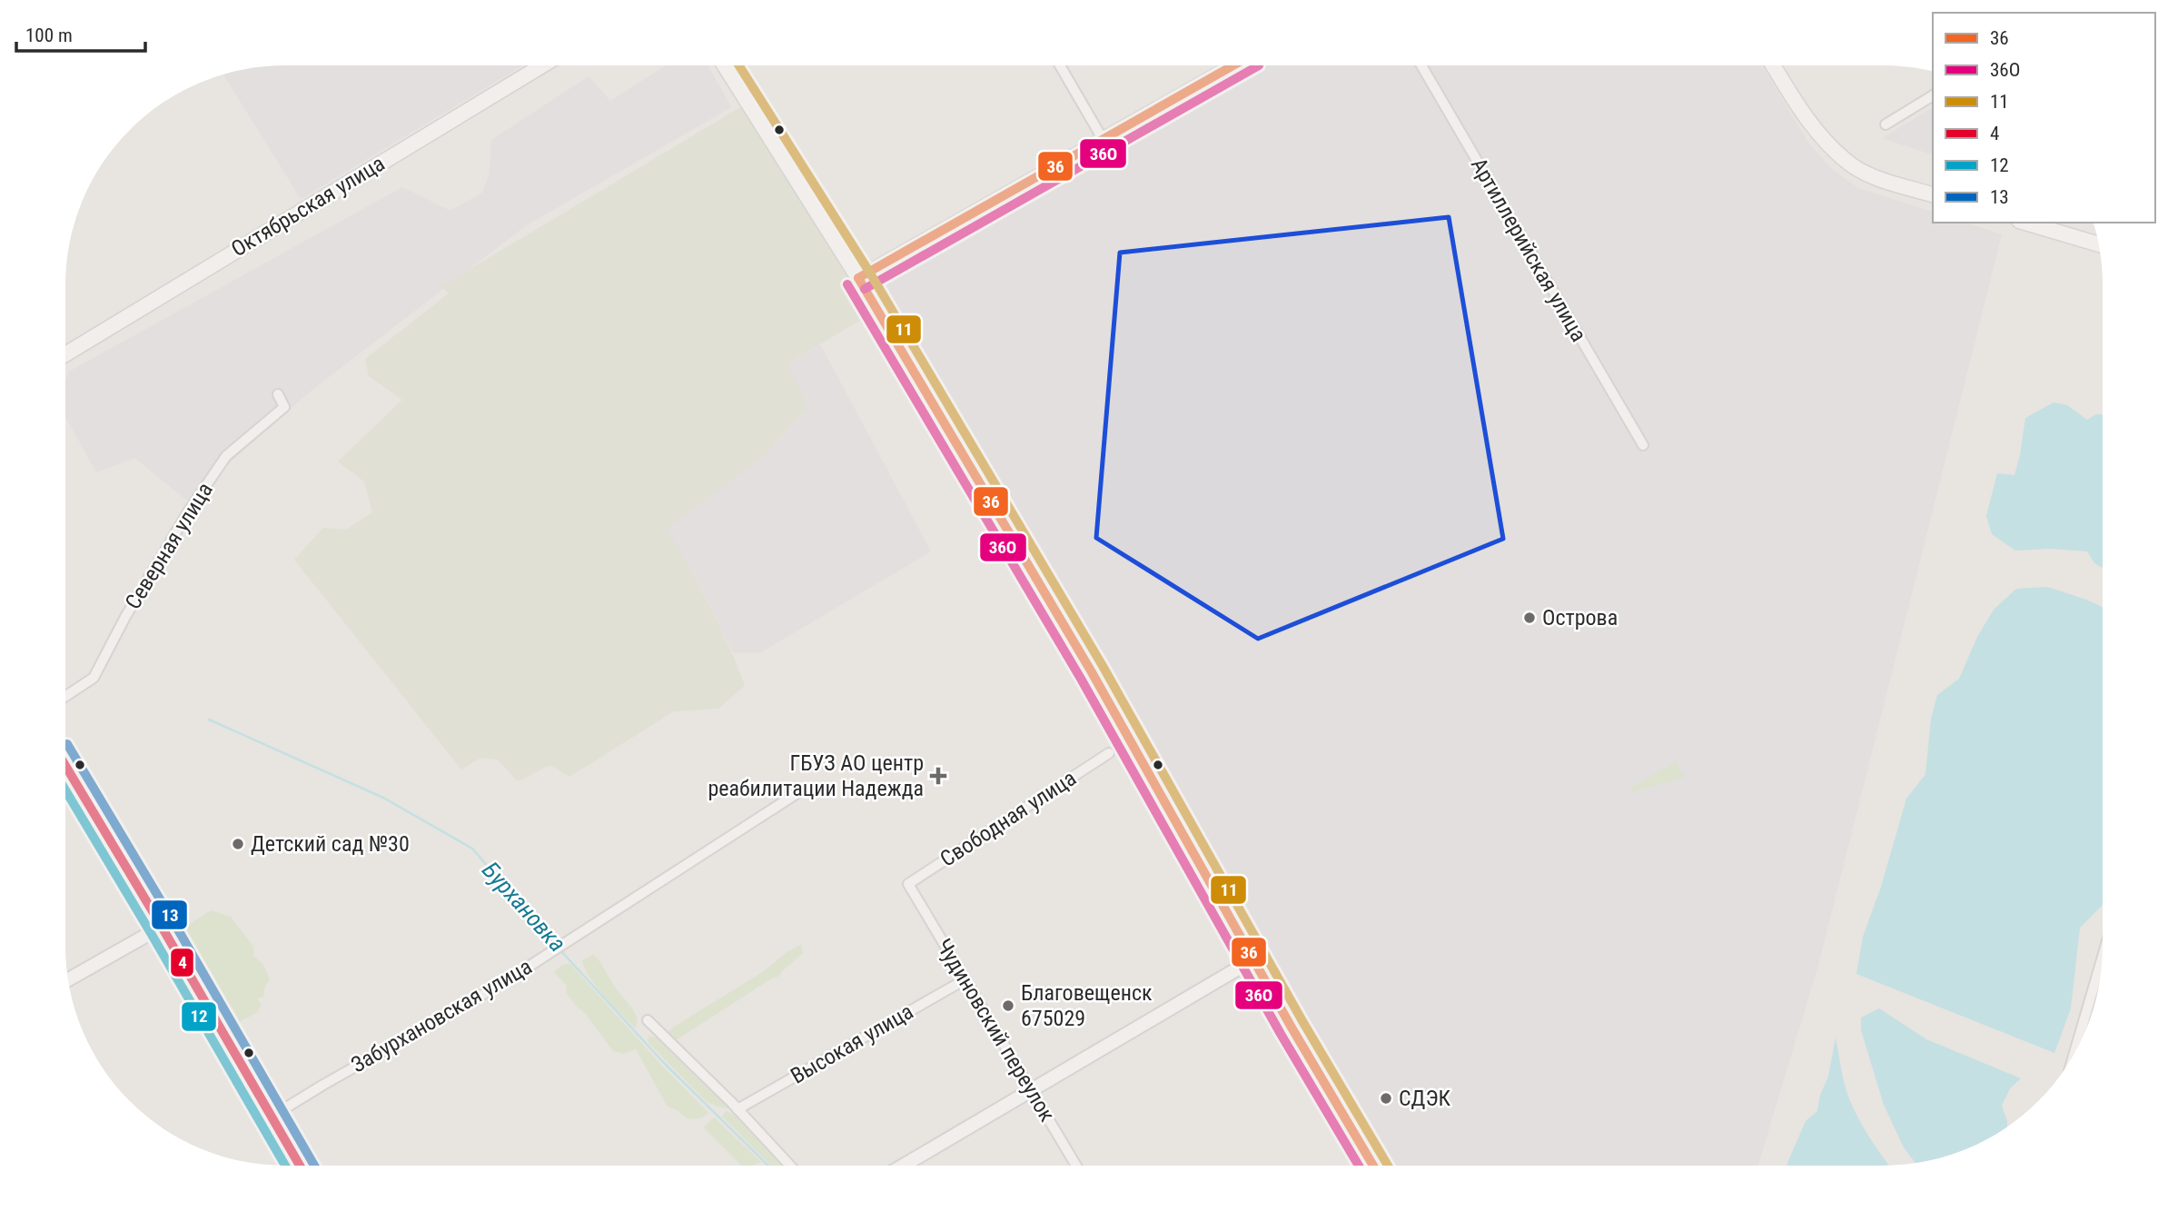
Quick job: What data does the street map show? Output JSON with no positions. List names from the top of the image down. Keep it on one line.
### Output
{"streets":{"main road":["Октябрьская улица"],"street":["Артиллерийская улица","Северная улица","Свободная улица","Забурхановская улица","Чудиновский переулок","Высокая улица"]},"crossings":[["Свободная улица","Чудиновский переулок"],["Чудиновский переулок","Высокая улица"]],"water":["Бурхановка"],"places":{"other":["Острова","Детский сад №30","Благовещенск 675029","СДЭК"],"health":["ГБУЗ АО центр реабилитации Надежда"]},"lines":["transit line 36","transit line 36О","transit line 11","transit line 13","transit line 4","transit line 12"],"legend":["36","36О","11","4","12","13"],"scale_bar":"100 m"}
